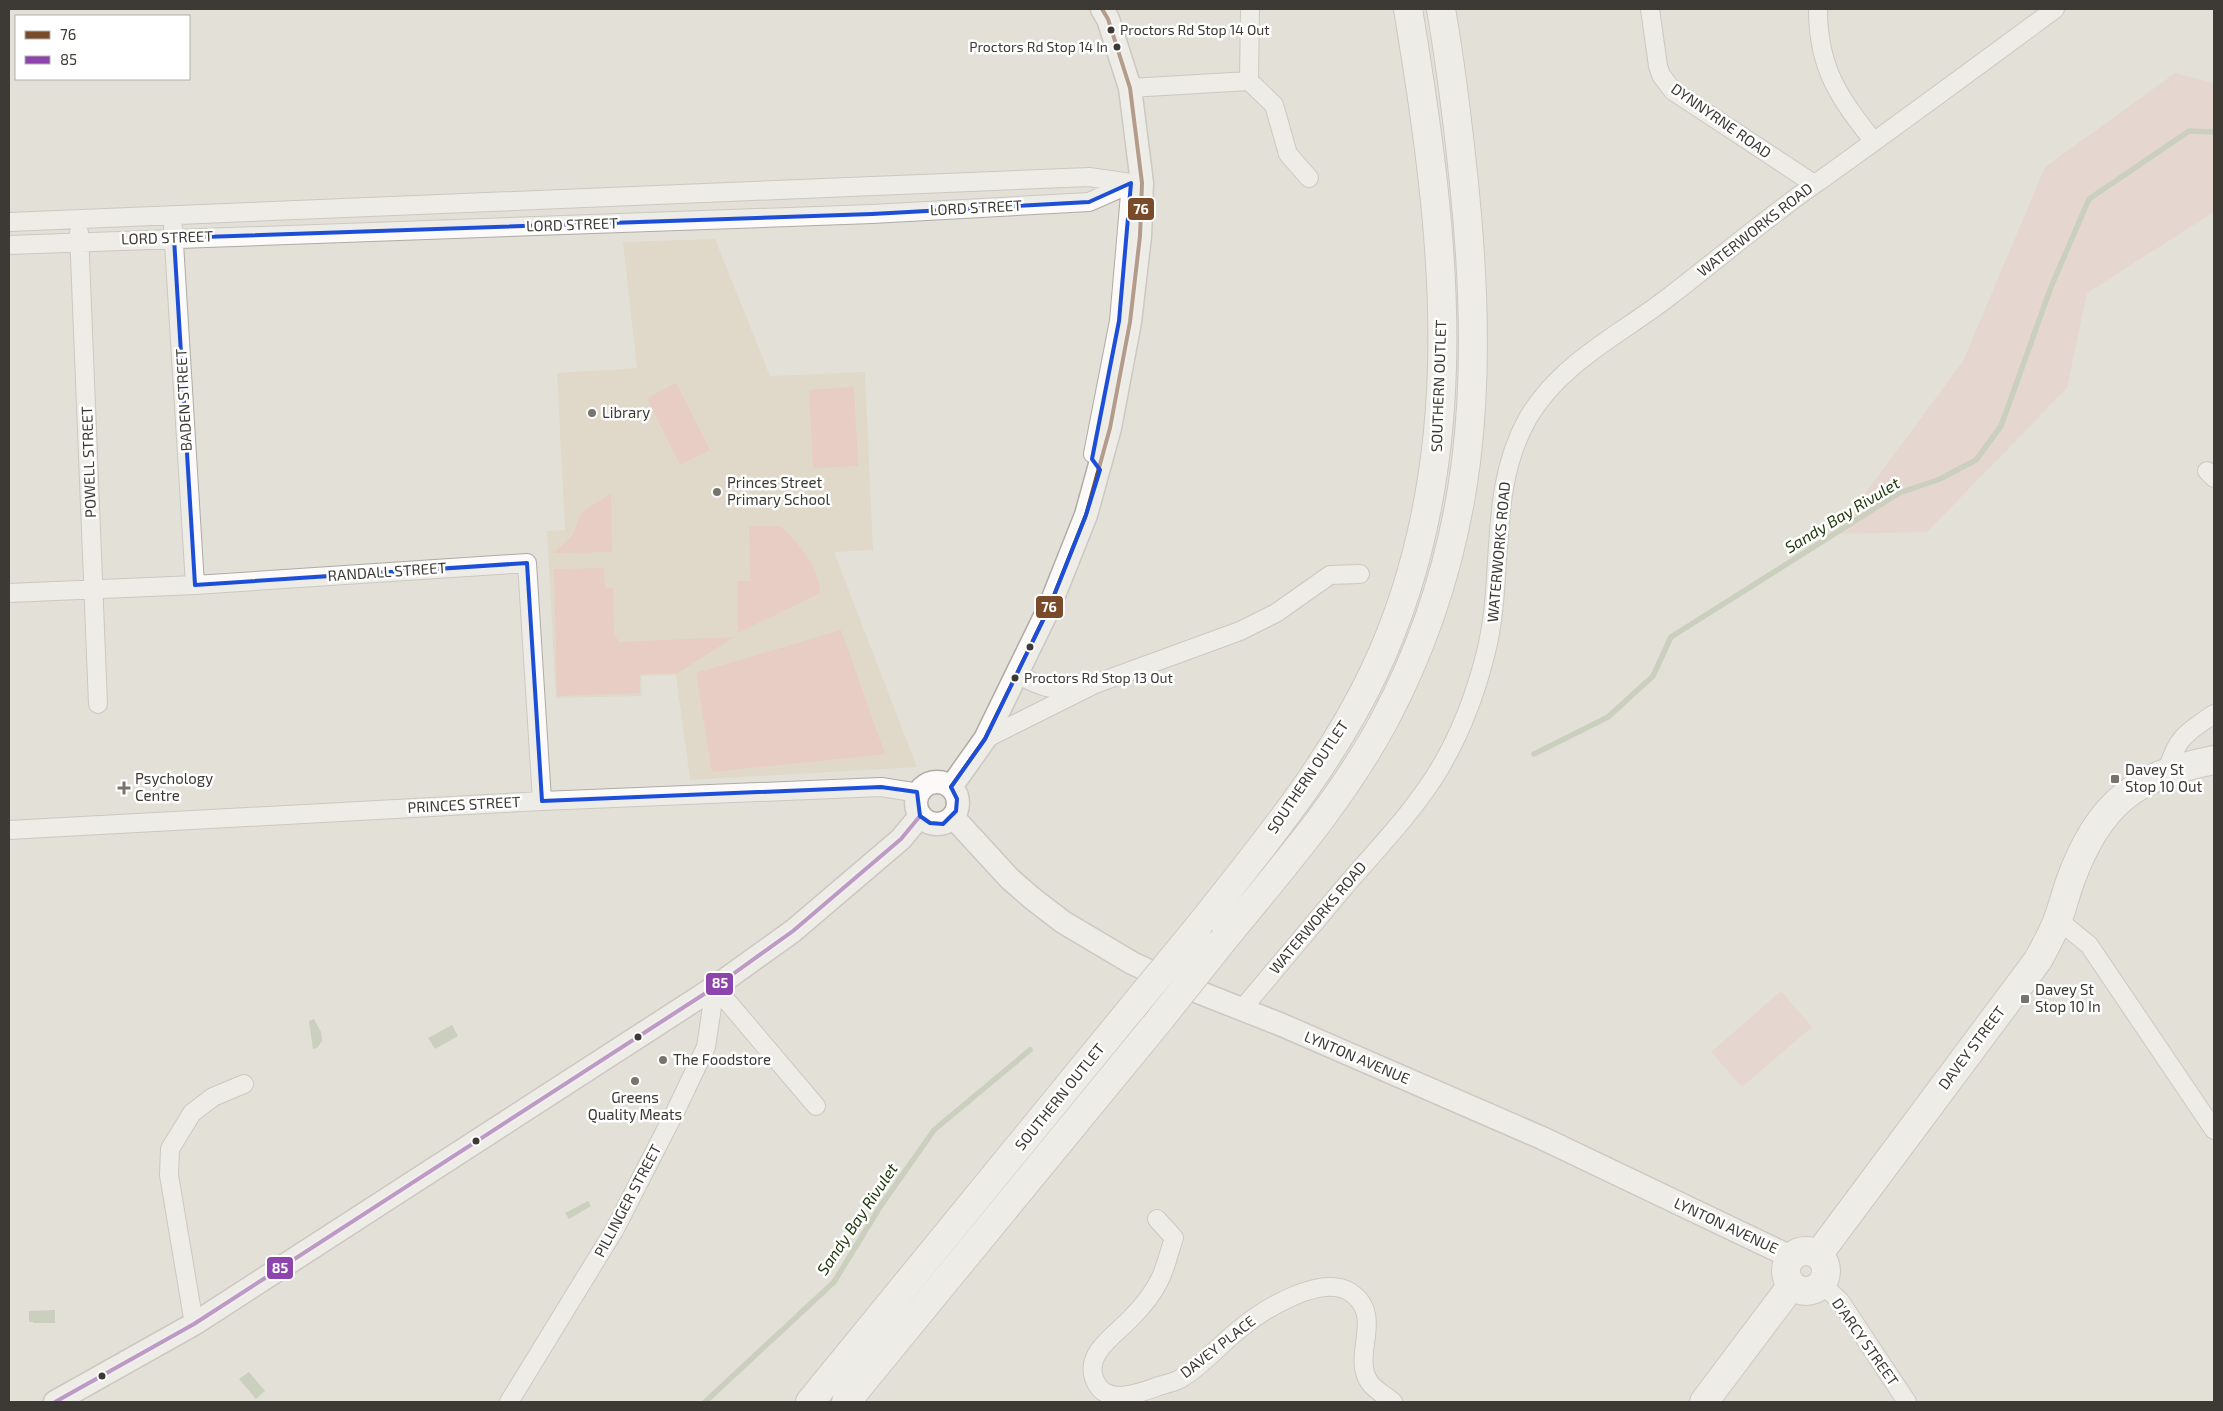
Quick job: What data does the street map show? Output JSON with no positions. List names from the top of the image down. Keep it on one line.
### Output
{"streets":{"main road":["SOUTHERN OUTLET","DAVEY STREET"],"street":["DYNNYRNE ROAD","LORD STREET","WATERWORKS ROAD","BADEN STREET","POWELL STREET","RANDALL STREET","PRINCES STREET","LYNTON AVENUE","PILLINGER STREET","D'ARCY STREET","DAVEY PLACE"]},"crossings":[["DYNNYRNE ROAD","WATERWORKS ROAD"],["LORD STREET","BADEN STREET"],["LORD STREET","POWELL STREET"],["WATERWORKS ROAD","LYNTON AVENUE"],["BADEN STREET","RANDALL STREET"],["POWELL STREET","RANDALL STREET"],["RANDALL STREET","PRINCES STREET"],["PRINCES STREET","LYNTON AVENUE"],["DAVEY STREET","LYNTON AVENUE"],["DAVEY STREET","D'ARCY STREET"],["LYNTON AVENUE","D'ARCY STREET"]],"water":["Sandy Bay Rivulet"],"places":{"other":["Proctors Rd Stop 14 Out","Proctors Rd Stop 14 In","Library","Princes Street Primary School","Proctors Rd Stop 13 Out","The Foodstore","Greens Quality Meats"],"transit":["Davey St Stop 10 Out","Davey St Stop 10 In"],"health":["Psychology Centre"]},"lines":["transit line 76","transit line 85"],"legend":["76","85"]}
